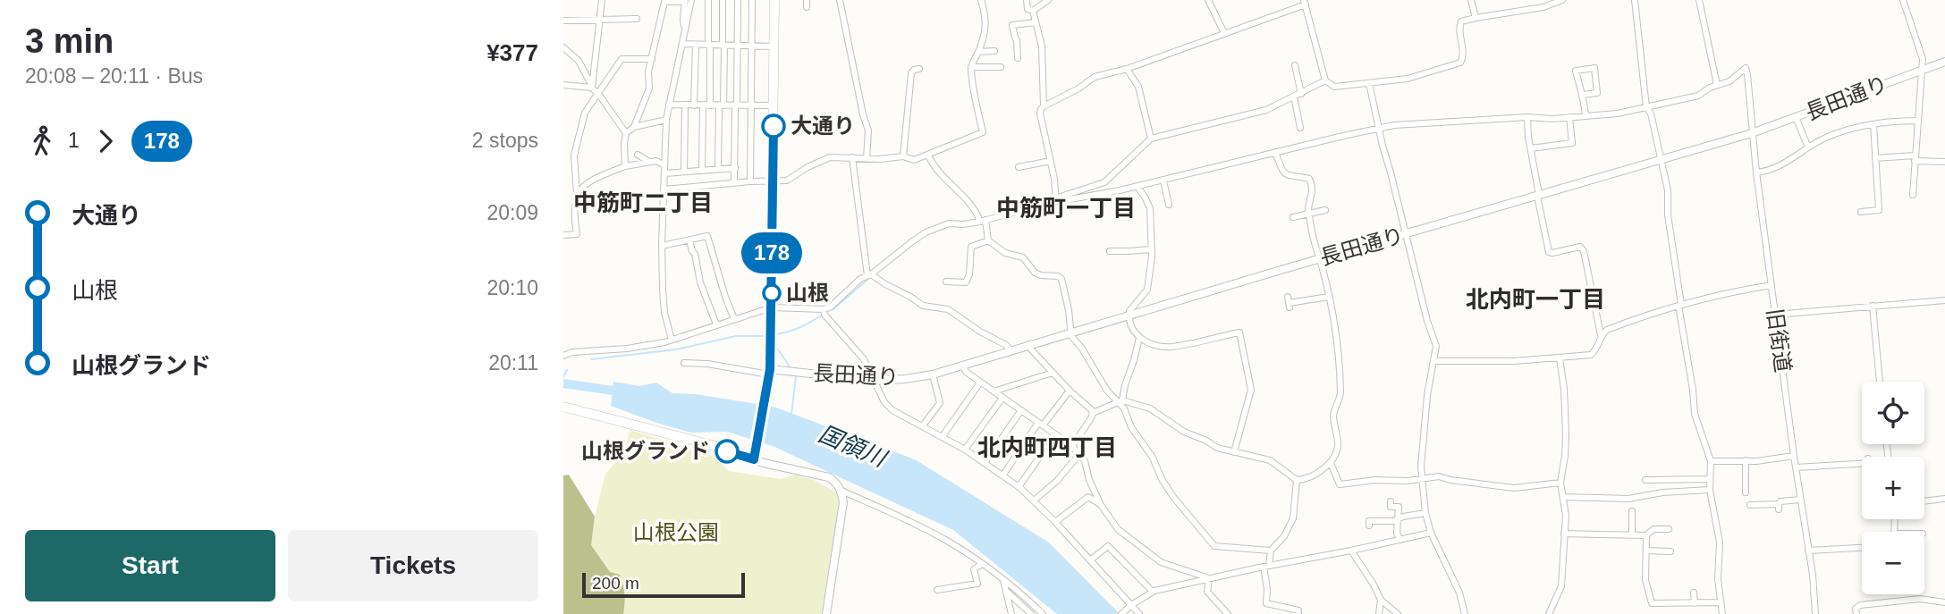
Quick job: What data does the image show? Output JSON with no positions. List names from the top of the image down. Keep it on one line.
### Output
{"streets":{"street":["長田通り","旧街道"]},"crossings":[["長田通り","旧街道"]],"districts":["中筋町二丁目","中筋町一丁目","北内町一丁目","北内町四丁目"],"water":["国領川"],"parks":["山根公園"],"places":["大通り","山根","山根グランド"],"lines":["bus line 178"],"scale_bar":"200 m","page":{"heading":["3 min","20:08 – 20:11 · Bus","¥377"],"on_map":"178","legs":["1","178","2 stops"],"list":[{"name":"大通り","value":"20:09"},{"name":"山根","value":"20:10"},{"name":"山根グランド","value":"20:11"}],"map_buttons":["+","−"],"buttons":["Start","Tickets"],"scale":"200 m"}}
